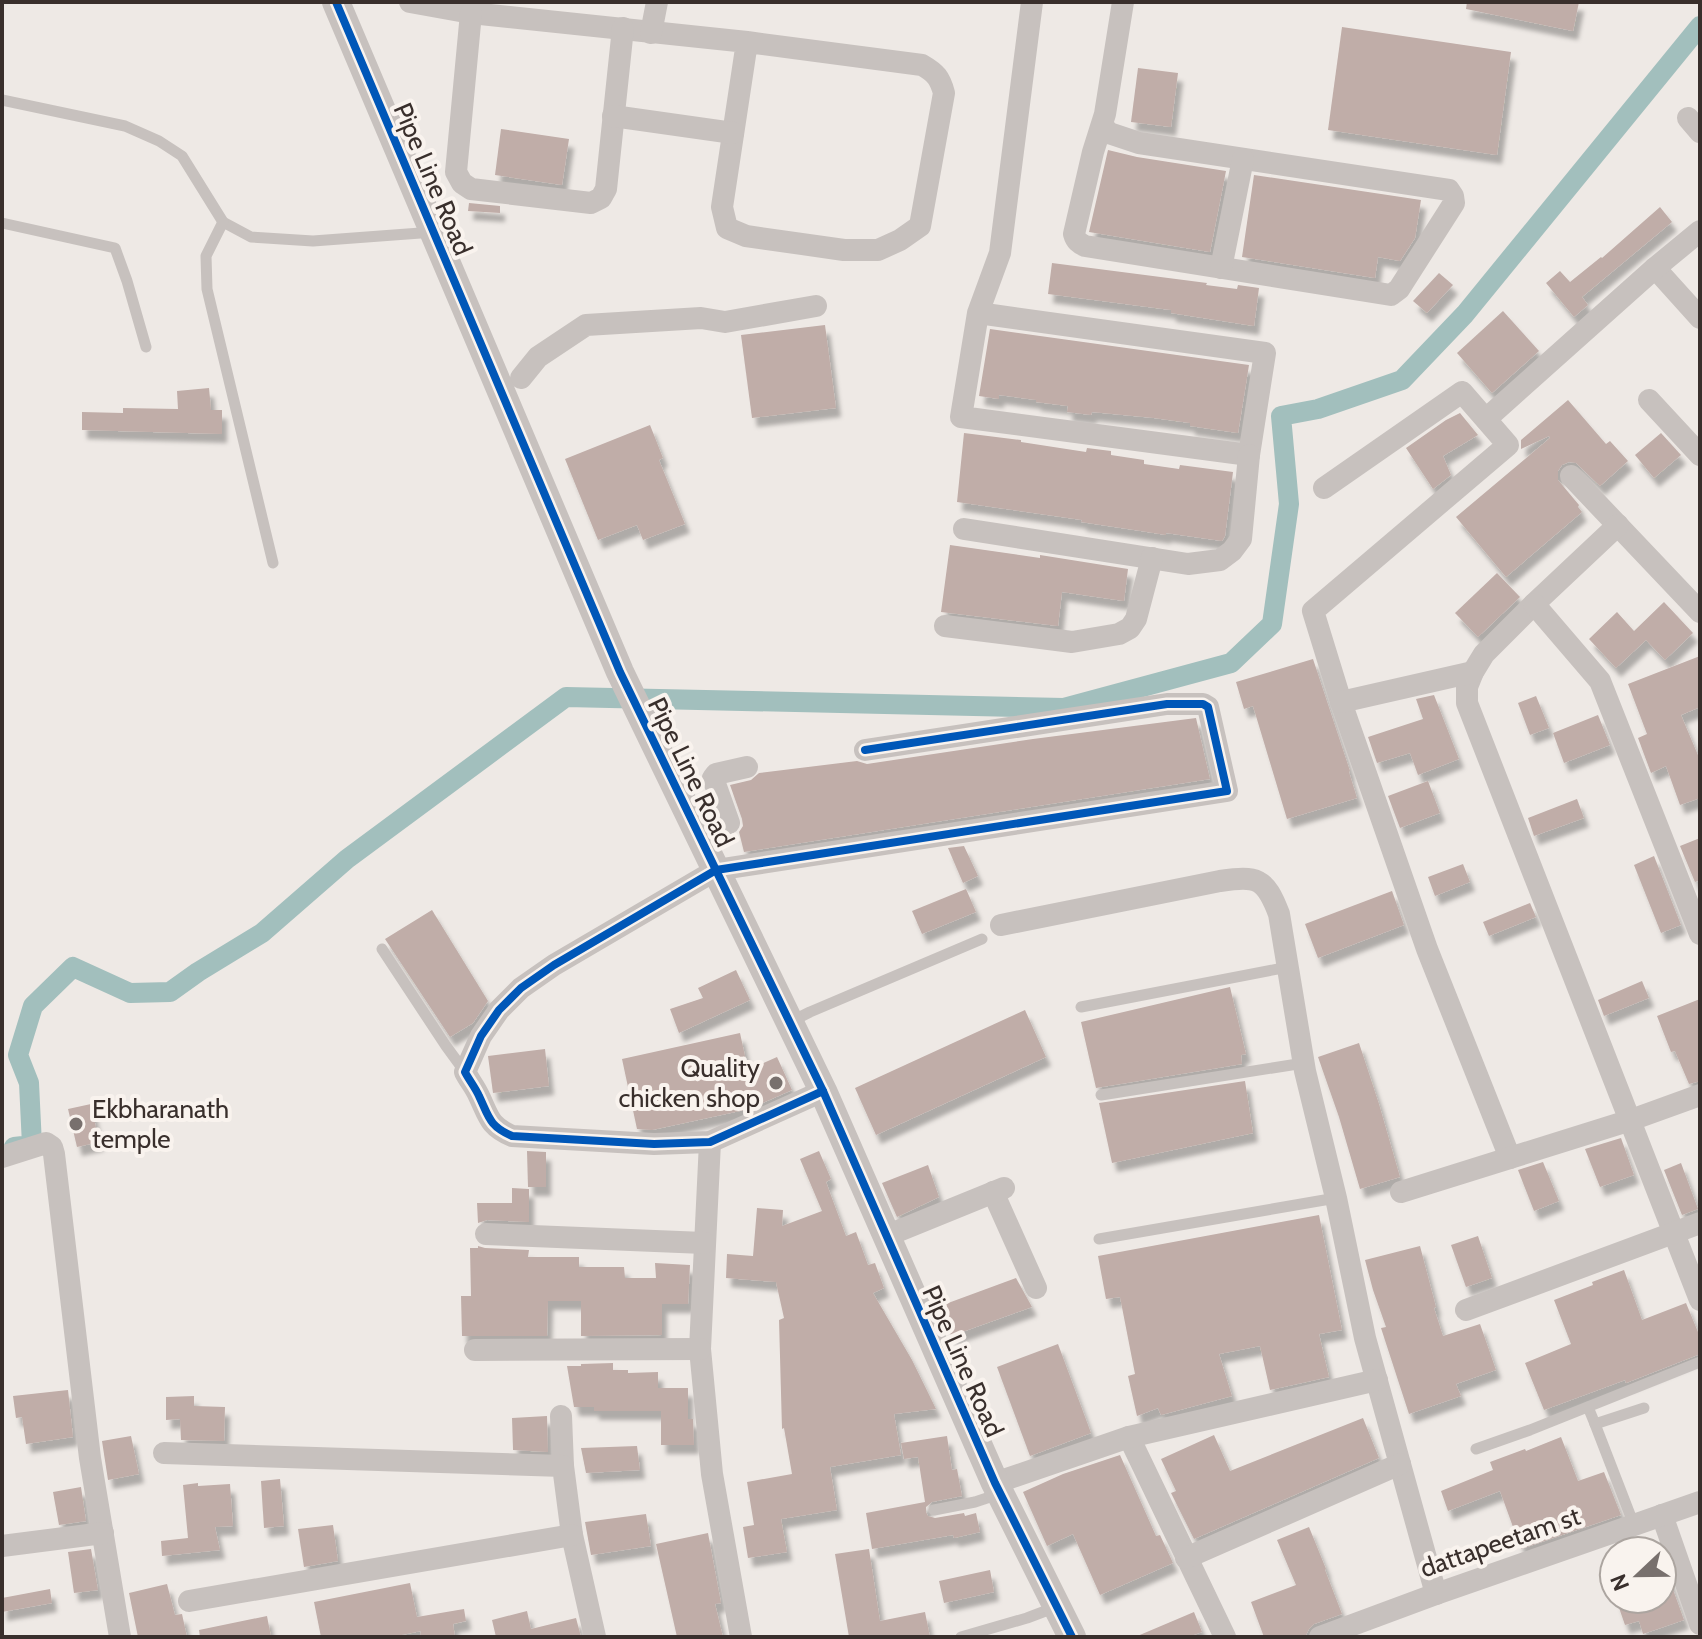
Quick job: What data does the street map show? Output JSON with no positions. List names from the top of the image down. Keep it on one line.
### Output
{"streets":{"street":["Pipe Line Road","dattapeetam st"]},"places":["Quality chicken shop","Ekbharanath temple"],"north":"left"}
